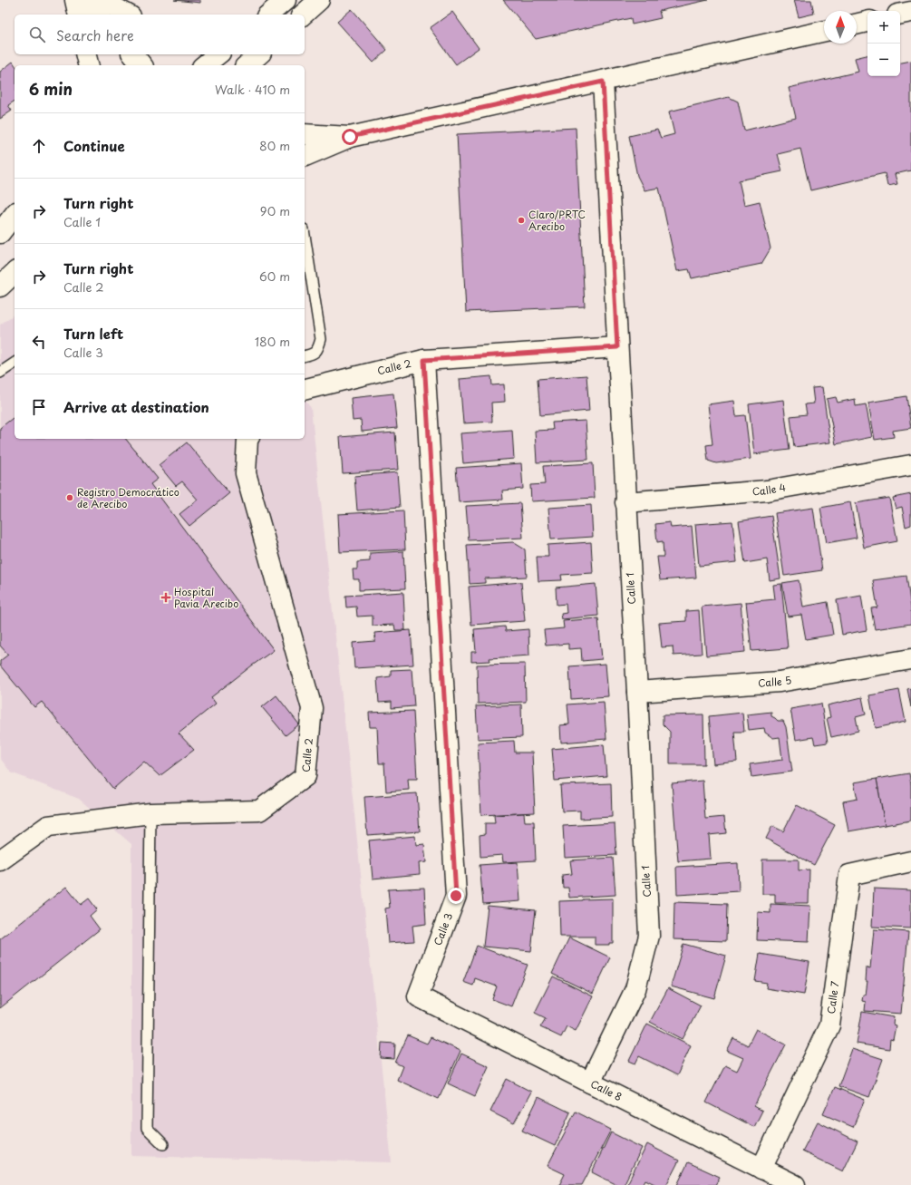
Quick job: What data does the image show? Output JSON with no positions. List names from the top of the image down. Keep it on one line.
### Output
{"streets":{"street":["Calle 2","Calle 4","Calle 1","Calle 5","Calle 3","Calle 7","Calle 8"]},"crossings":[["Calle 2","Calle 1"],["Calle 2","Calle 3"],["Calle 4","Calle 1"],["Calle 1","Calle 5"],["Calle 1","Calle 8"],["Calle 3","Calle 8"],["Calle 7","Calle 8"]],"places":{"other":["Claro/PRTC Arecibo","Registro Democrático de Arecibo"],"health":["Hospital Pavia Arecibo"]},"north":"top","page":{"map_buttons":["+","−"],"search":"Search here","heading":["6 min","Walk · 410 m"],"list":[["Continue","80 m"],["Turn right","Calle 1","90 m"],["Turn right","Calle 2","60 m"],["Turn left","Calle 3","180 m"],"Arrive at destination"]}}
